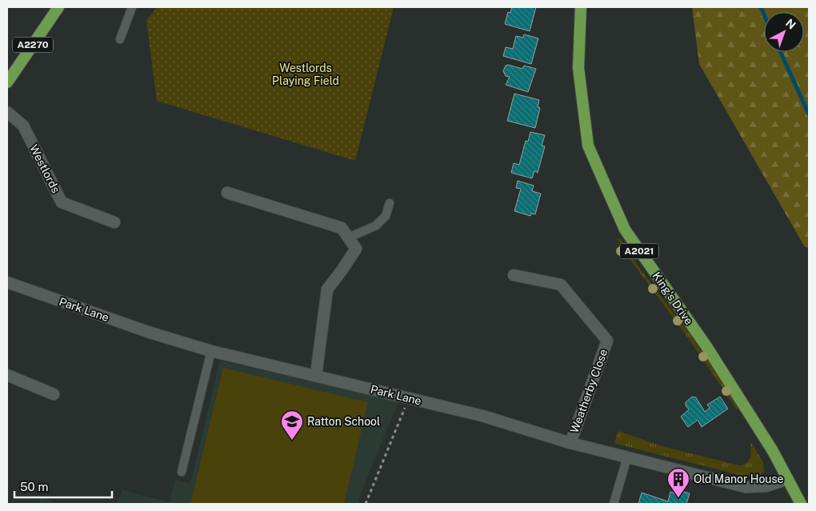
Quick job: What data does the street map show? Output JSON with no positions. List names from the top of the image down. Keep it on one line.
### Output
{"streets":{"main road":["A2270","A2021","King's Drive"],"street":["Westlords","Park Lane","Weatherby Close"]},"crossings":[["King's Drive","Park Lane"],["Park Lane","Weatherby Close"]],"parks":["Westlords Playing Field"],"places":{"school or university":["Ratton School"],"building":["Old Manor House"]},"scale_bar":"50 m","north":"top right"}
